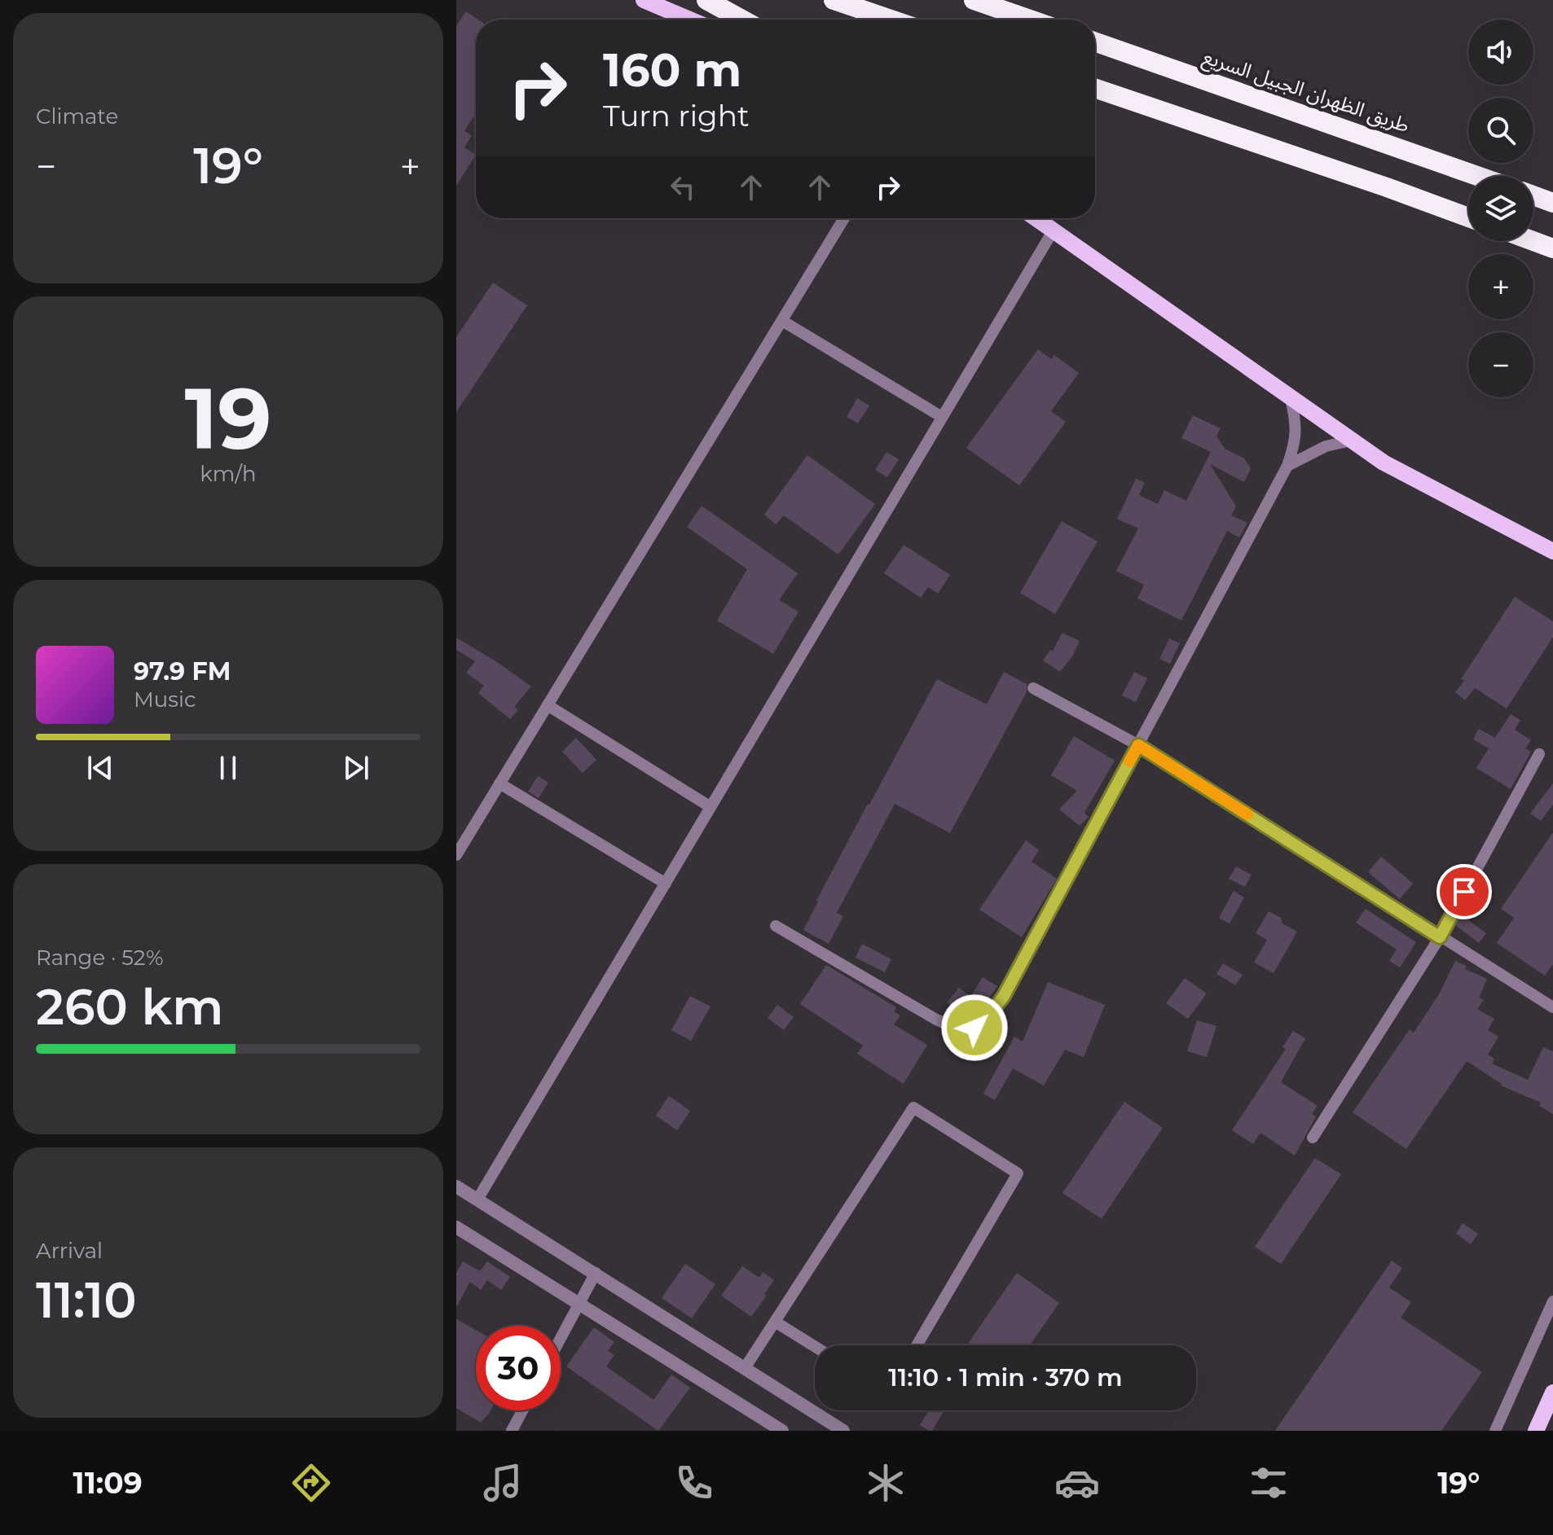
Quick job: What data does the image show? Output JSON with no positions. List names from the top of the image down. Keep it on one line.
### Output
{"streets":{"highway":["طريق الظهران الجبيل السريع"]},"page":{"tile":["Climate",["19","km/h"],["Range · 52%","260 km"],["Arrival","11:10"]],"map_buttons":["+","−"],"turn":["160 m","Turn right"],"heat":["−","19°","+"],"song":["97.9 FM","Music"],"limit":"30","trip":"11:10 · 1 min · 370 m","tabs":["11:09","19°"]}}
